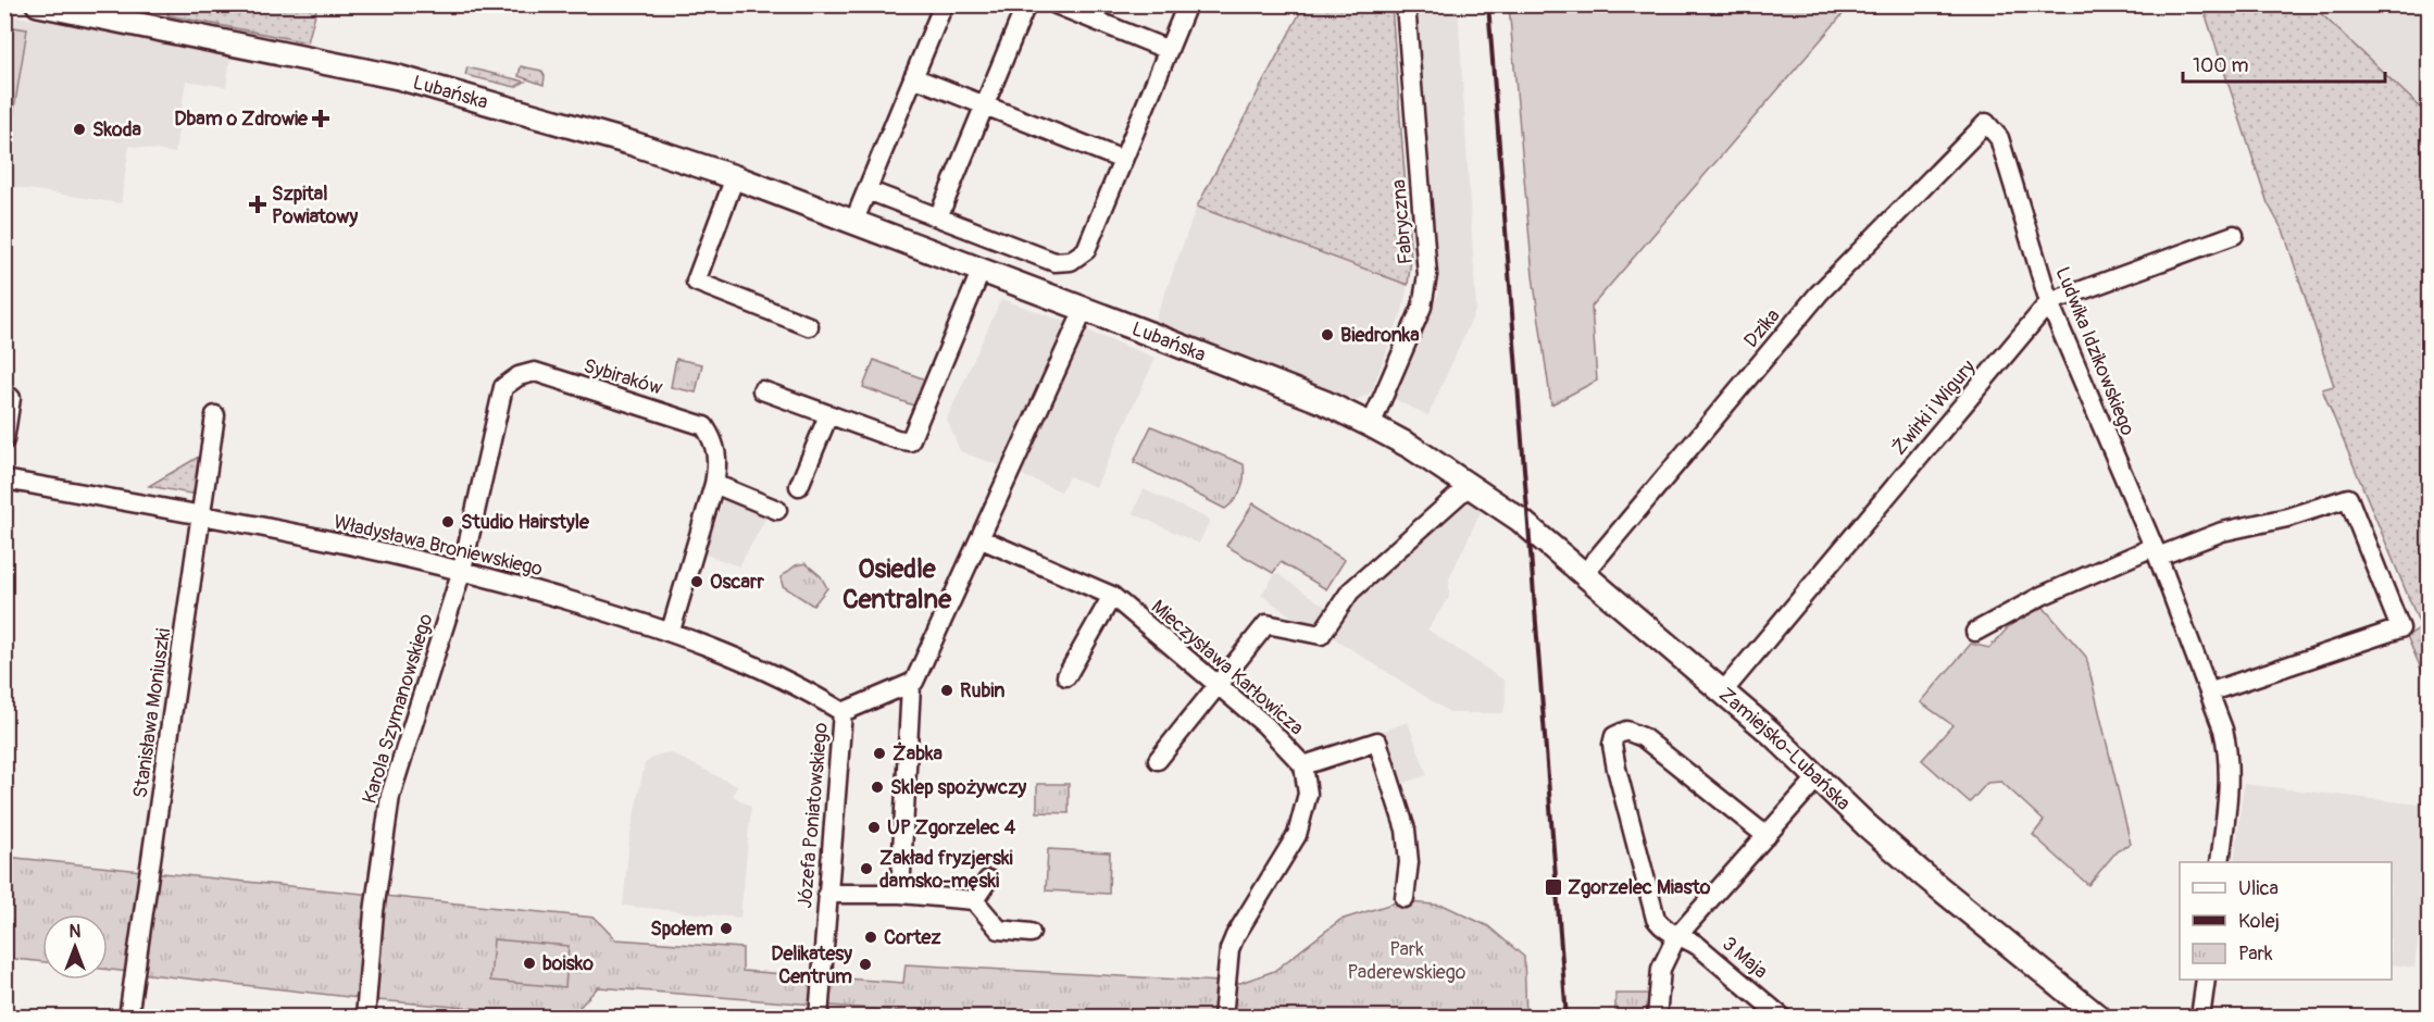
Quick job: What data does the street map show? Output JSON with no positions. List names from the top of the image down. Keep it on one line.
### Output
{"streets":{"main road":["Lubańska","Zamiejsko-Lubańska"],"street":["Fabryczna","Dzika","Ludwika Idzikowskiego","Sybiraków","Żwirki i Wigury","Władysława Broniewskiego","Mieczysława Karłowicza","Karola Szymanowskiego","Stanisława Moniuszki","Józefa Poniatowskiego","3 Maja"]},"crossings":[["Lubańska","Fabryczna"],["Lubańska","Zamiejsko-Lubańska"],["Dzika","Ludwika Idzikowskiego"],["Dzika","Zamiejsko-Lubańska"],["Ludwika Idzikowskiego","Żwirki i Wigury"],["Sybiraków","Władysława Broniewskiego"],["Sybiraków","Karola Szymanowskiego"],["Żwirki i Wigury","Zamiejsko-Lubańska"],["Władysława Broniewskiego","Karola Szymanowskiego"],["Władysława Broniewskiego","Stanisława Moniuszki"],["Władysława Broniewskiego","Józefa Poniatowskiego"]],"districts":["Osiedle Centralne"],"parks":["Park Paderewskiego"],"places":{"health":["Dbam o Zdrowie","Szpital Powiatowy"],"other":["Skoda","Biedronka","Studio Hairstyle","Oscarr","Rubin","Żabka","Sklep spożywczy","UP Zgorzelec 4","Zakład fryzjerski damsko-męski","Społem","Cortez","boisko","Delikatesy Centrum"],"transit":["Zgorzelec Miasto"]},"legend":["Ulica","Kolej","Park"],"scale_bar":"100 m","north":"top"}
